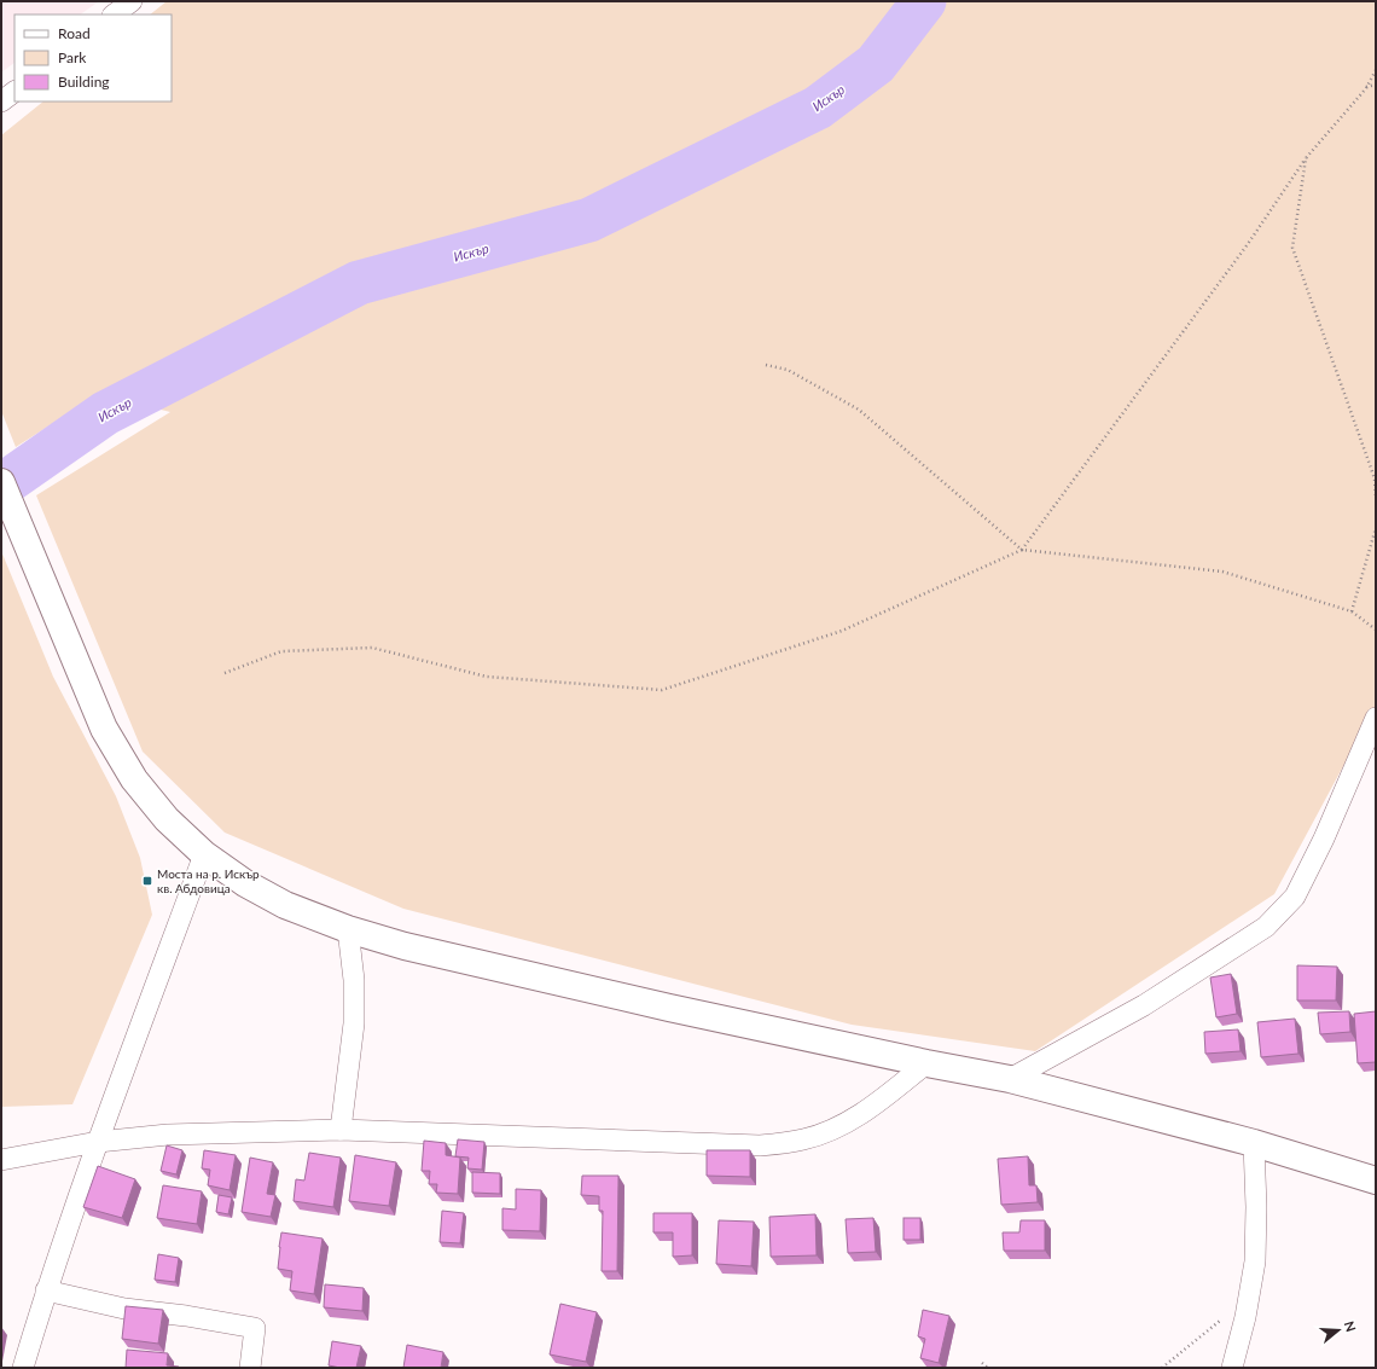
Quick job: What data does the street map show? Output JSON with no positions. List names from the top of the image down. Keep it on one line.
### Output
{"water":["Искър"],"places":{"transit":["Моста на р. Искър кв. Абдовица"]},"legend":["Road","Park","Building"],"north":"right"}
